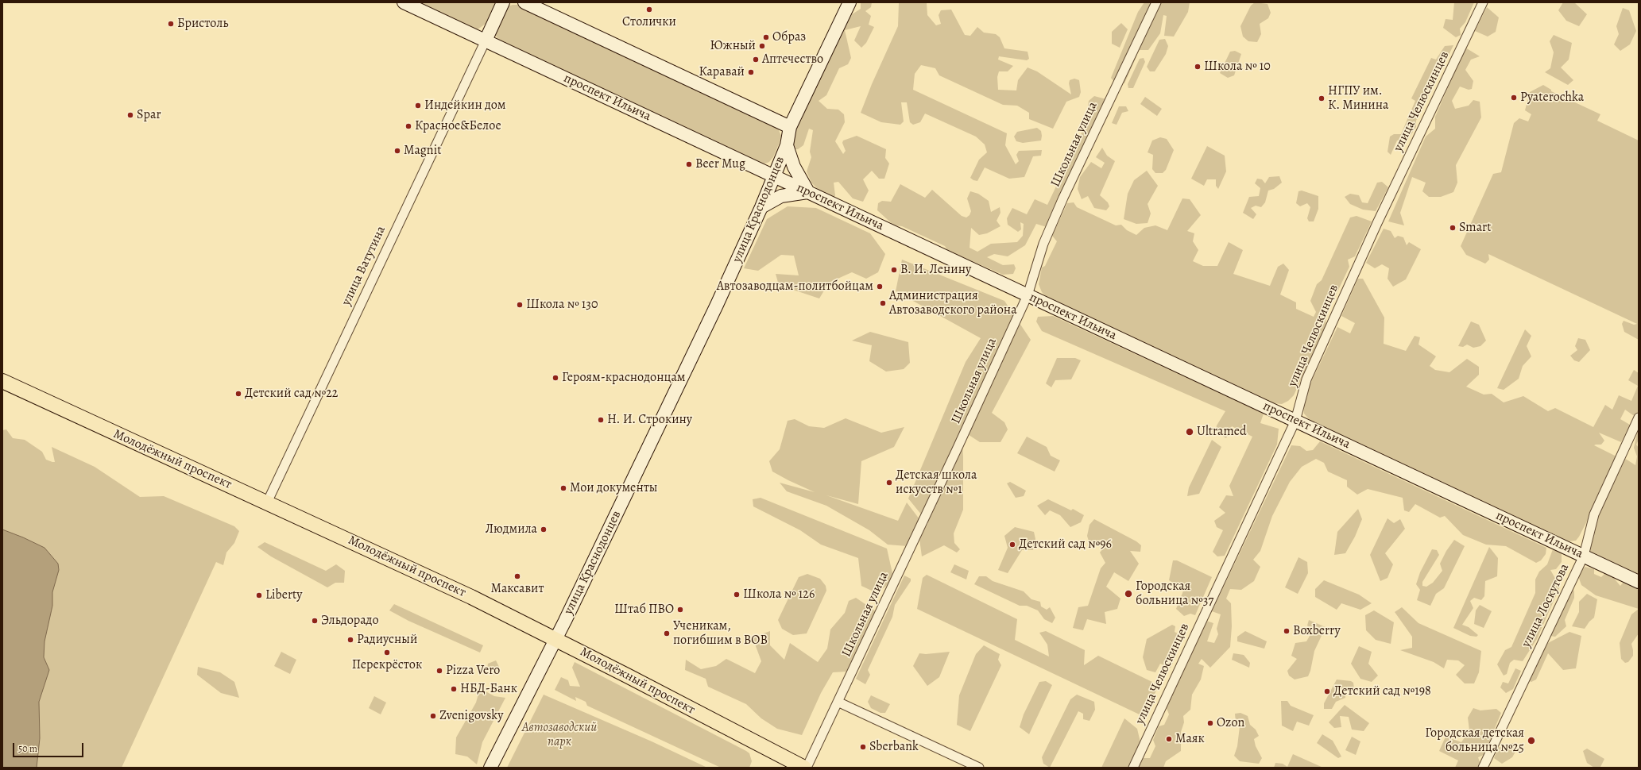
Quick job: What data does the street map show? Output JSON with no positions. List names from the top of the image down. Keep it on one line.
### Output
{"streets":{"main road":["Молодёжный проспект"],"street":["проспект Ильича","улица Челюскинцев","Школьная улица","улица Краснодонцев","улица Ватутина","улица Лоскутова"]},"crossings":[["проспект Ильича","улица Челюскинцев"],["проспект Ильича","Школьная улица"],["проспект Ильича","улица Краснодонцев"],["проспект Ильича","улица Ватутина"],["проспект Ильича","улица Лоскутова"],["улица Краснодонцев","Молодёжный проспект"],["улица Ватутина","Молодёжный проспект"]],"parks":["Автозаводский парк"],"places":["Столички","Бристоль","Образ","Южный","Аптечество","Школа № 10","Каравай","Pyaterochka","НГПУ им. К. Минина","Индейкин дом","Spar","Красное&Белое","Magnit","Beer Mug","Smart","В. И. Ленину","Автозаводцам-политбойцам","Администрация Автозаводского района","Школа № 130","Героям-краснодонцам","Детский сад №22","Н. И. Строкину","Ultramed","Детская школа искусств №1","Мои документы","Людмила","Детский сад №96","Максавит","Городская больница №37","Школа № 126","Liberty","Штаб ПВО","Эльдорадо","Boxberry","Ученикам, погибшим в ВОВ","Радиусный","Перекрёсток","Pizza Vero","НБД-Банк","Детский сад №198","Zvenigovsky","Ozon","Маяк","Городская детская больница №25","Sberbank"],"scale_bar":"50 m"}
